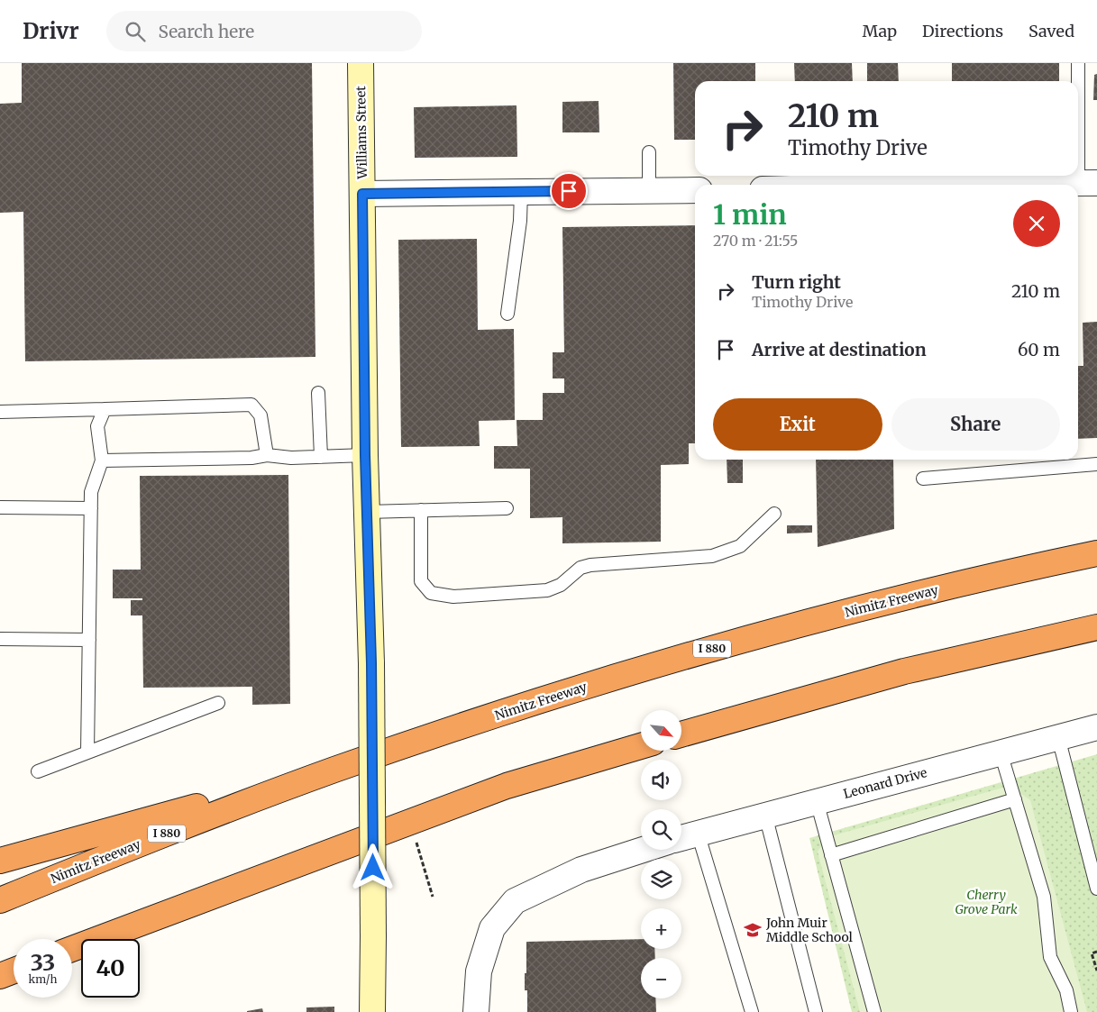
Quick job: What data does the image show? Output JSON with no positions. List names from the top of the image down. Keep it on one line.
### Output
{"streets":{"highway":["Nimitz Freeway","I 880"],"street":["Williams Street","Leonard Drive"]},"parks":["Cherry Grove Park"],"places":{"school or university":["John Muir Middle School"]},"north":"bottom right","page":{"header":"Drivr","search":"Search here","nav":["Map","Directions","Saved"],"turn":["210 m","Timothy Drive"],"heading":["1 min","270 m · 21:55"],"list":[{"name":"Turn right","note":"Timothy Drive","value":"210 m"},{"name":"Arrive at destination","value":"60 m"}],"buttons":["Exit","Share"],"map_buttons":["+","−"],"speed":"33 km/h","limit":"40"}}
